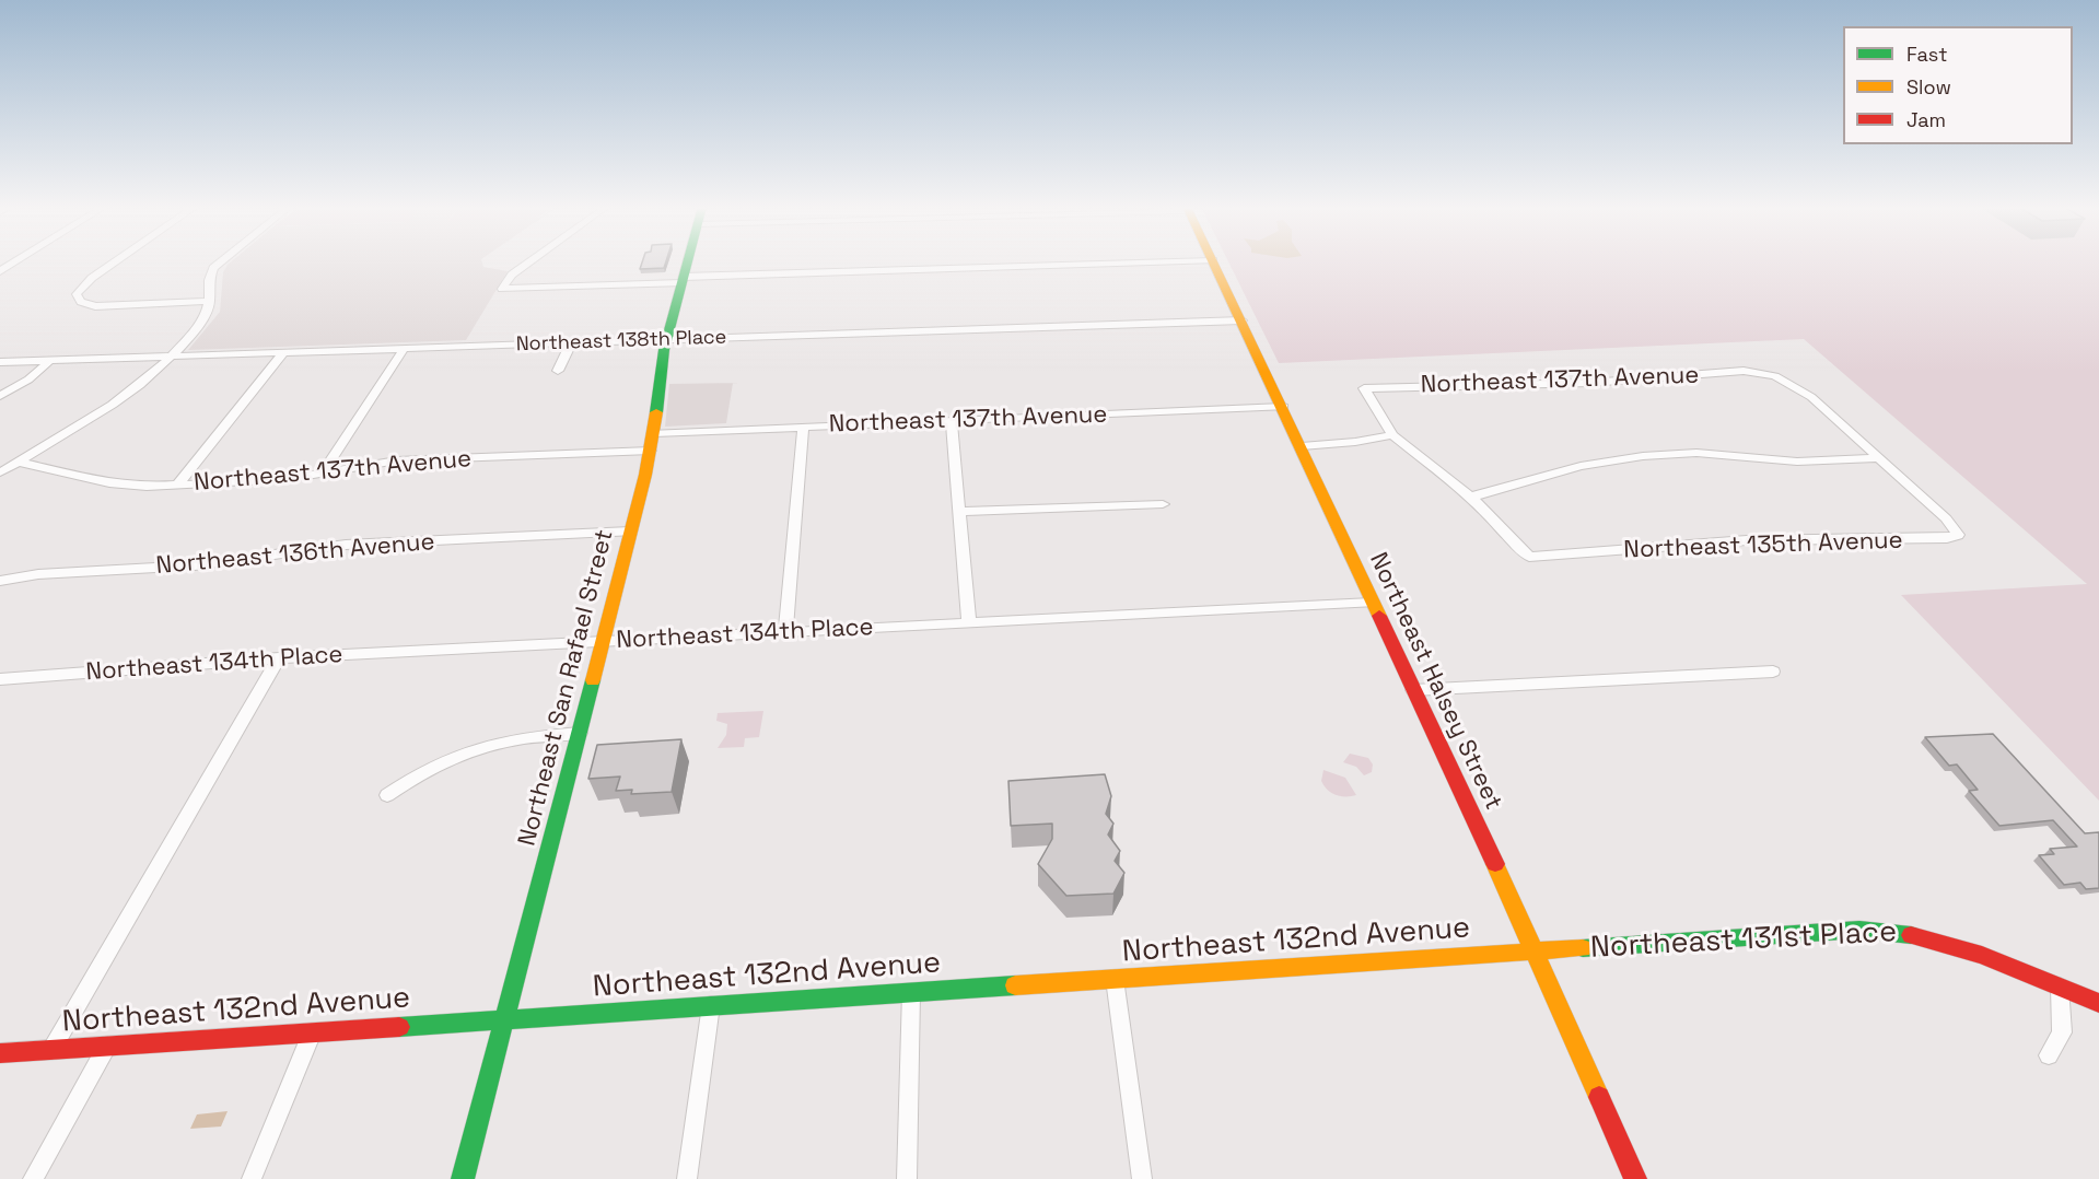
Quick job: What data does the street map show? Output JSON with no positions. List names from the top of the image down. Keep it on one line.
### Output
{"streets":{"street":["Northeast 138th Place","Northeast 137th Avenue","Northeast 135th Avenue","Northeast 136th Avenue","Northeast 134th Place","Northeast Halsey Street","Northeast San Rafael Street","Northeast 132nd Avenue","Northeast 131st Place"]},"crossings":[["Northeast 138th Place","Northeast Halsey Street"],["Northeast 138th Place","Northeast San Rafael Street"],["Northeast 137th Avenue","Northeast 135th Avenue"],["Northeast 137th Avenue","Northeast Halsey Street"],["Northeast 137th Avenue","Northeast San Rafael Street"],["Northeast 136th Avenue","Northeast San Rafael Street"],["Northeast 134th Place","Northeast Halsey Street"],["Northeast 134th Place","Northeast San Rafael Street"],["Northeast Halsey Street","Northeast 132nd Avenue"],["Northeast Halsey Street","Northeast 131st Place"],["Northeast San Rafael Street","Northeast 132nd Avenue"],["Northeast 132nd Avenue","Northeast 131st Place"]],"legend":["Fast","Slow","Jam"]}
